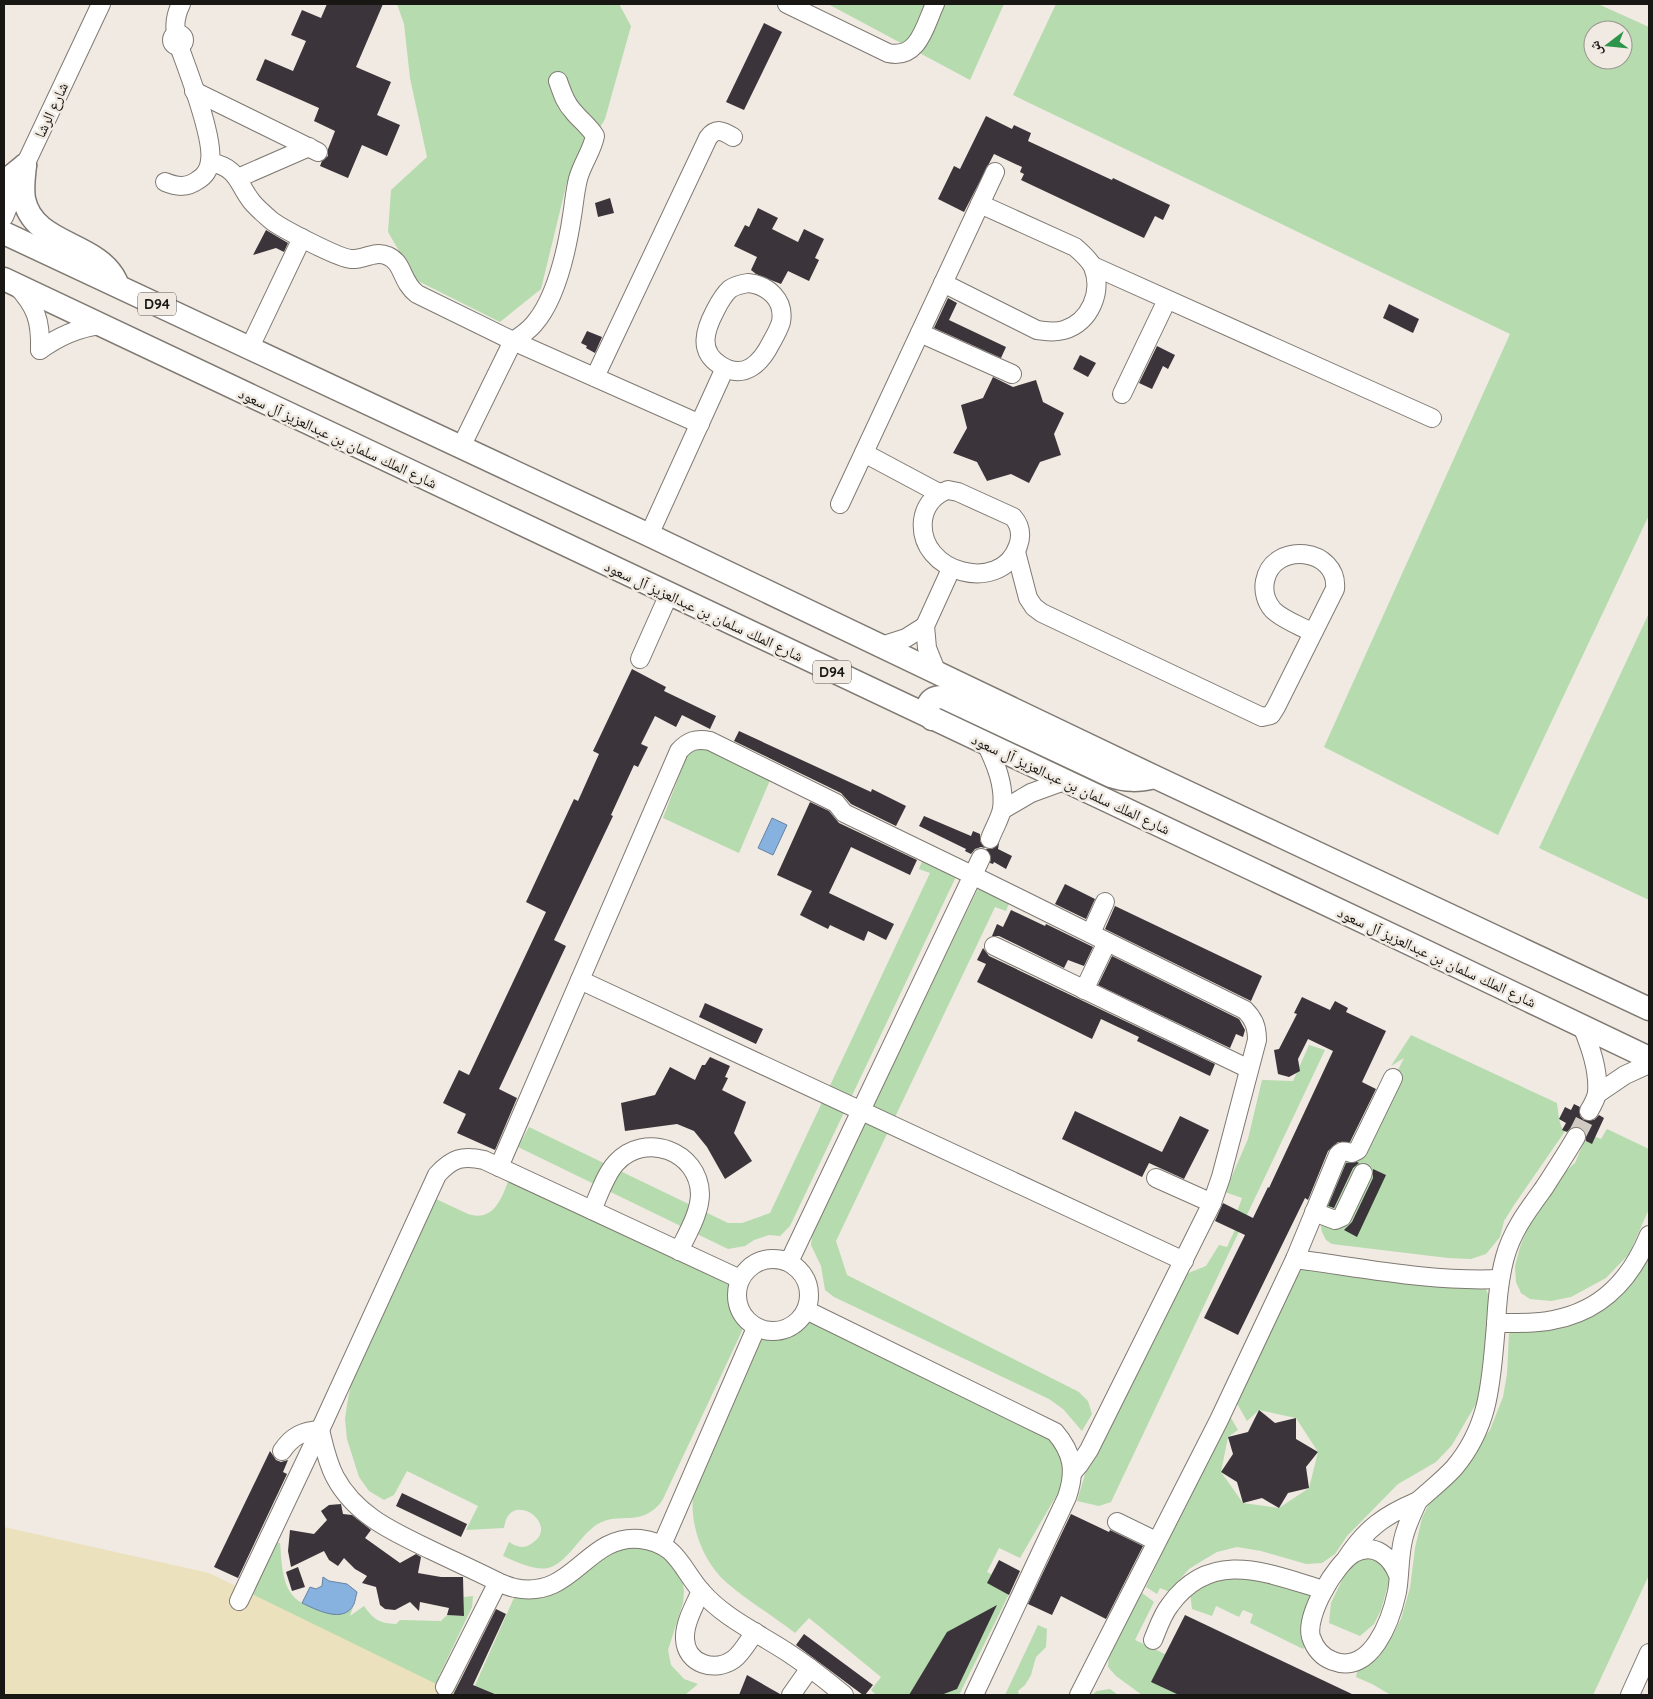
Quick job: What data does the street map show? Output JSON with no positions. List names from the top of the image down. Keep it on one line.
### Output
{"streets":{"main road":["D94","شارع الملك سلمان بن عبدالعزيز آل سعود"],"street":["شارع الرشا"]},"north":"left"}
